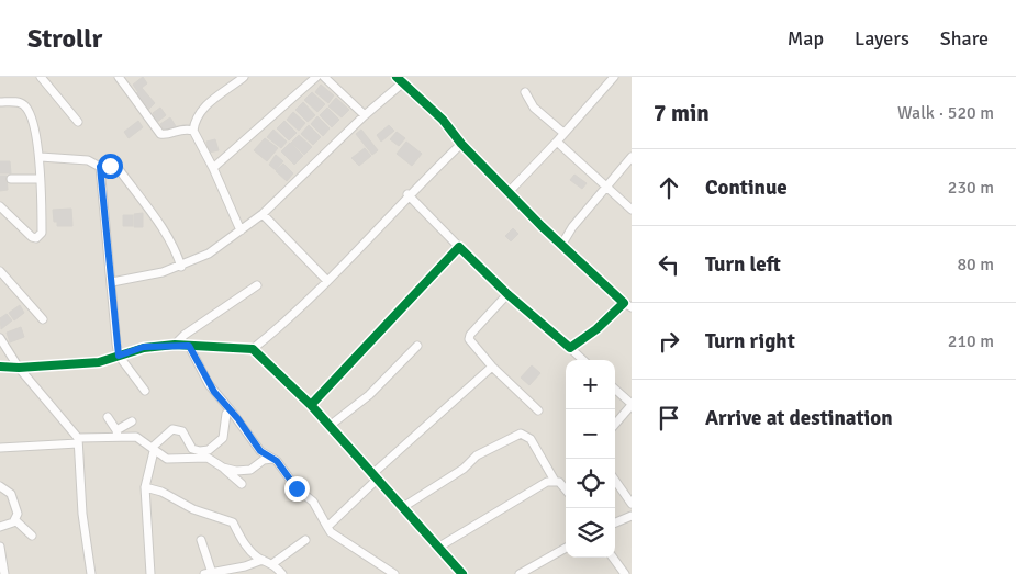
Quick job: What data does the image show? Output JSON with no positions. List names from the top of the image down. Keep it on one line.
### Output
{"page":{"header":"Strollr","nav":["Map","Layers","Share"],"heading":["7 min","Walk · 520 m"],"list":[["Continue","230 m"],["Turn left","80 m"],["Turn right","210 m"],"Arrive at destination"],"map_buttons":["+","−"]}}
